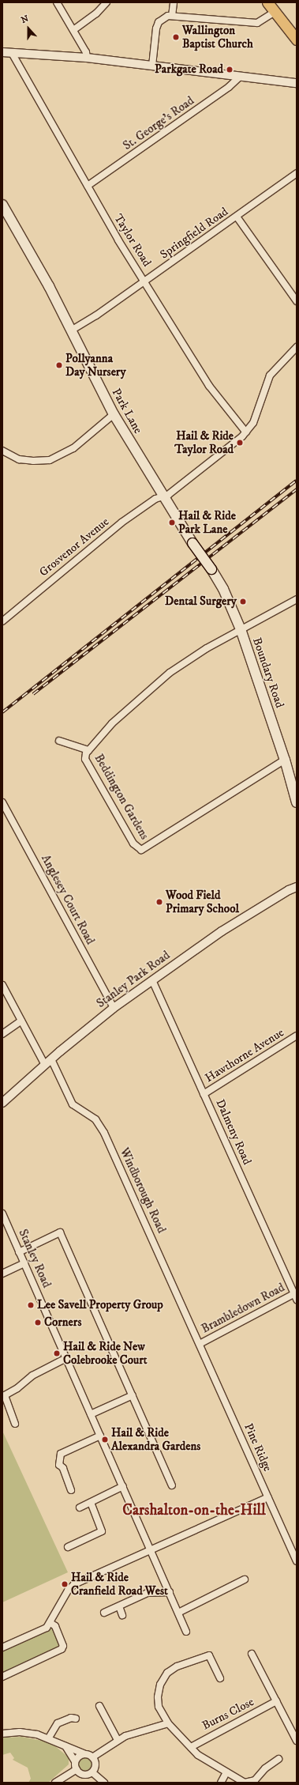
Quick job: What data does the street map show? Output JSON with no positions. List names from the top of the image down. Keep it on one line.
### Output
{"streets":{"main road":["Park Lane","Boundary Road"],"street":["St. George's Road","Springfield Road","Taylor Road","Grosvenor Avenue","Beddington Gardens","Anglesey Court Road","Stanley Park Road","Hawthorne Avenue","Dalmeny Road","Windborough Road","Stanley Road","Brambledown Road","Pine Ridge","Burns Close"]},"crossings":[["St. George's Road","Taylor Road"],["Springfield Road","Taylor Road"],["Springfield Road","Park Lane"],["Taylor Road","Grosvenor Avenue"],["Park Lane","Grosvenor Avenue"],["Park Lane","Boundary Road"],["Boundary Road","Beddington Gardens"],["Anglesey Court Road","Stanley Park Road"],["Stanley Park Road","Dalmeny Road"],["Stanley Park Road","Windborough Road"],["Hawthorne Avenue","Dalmeny Road"],["Dalmeny Road","Brambledown Road"],["Windborough Road","Brambledown Road"],["Windborough Road","Pine Ridge"],["Brambledown Road","Pine Ridge"]],"districts":["Carshalton-on-the-Hill"],"places":["Wallington Baptist Church","Parkgate Road","Pollyanna Day Nursery","Hail & Ride Taylor Road","Hail & Ride Park Lane","Dental Surgery","Wood Field Primary School","Lee Savell Property Group","Corners","Hail & Ride New Colebrooke Court","Hail & Ride Alexandra Gardens","Hail & Ride Cranfield Road West"],"north":"top"}
